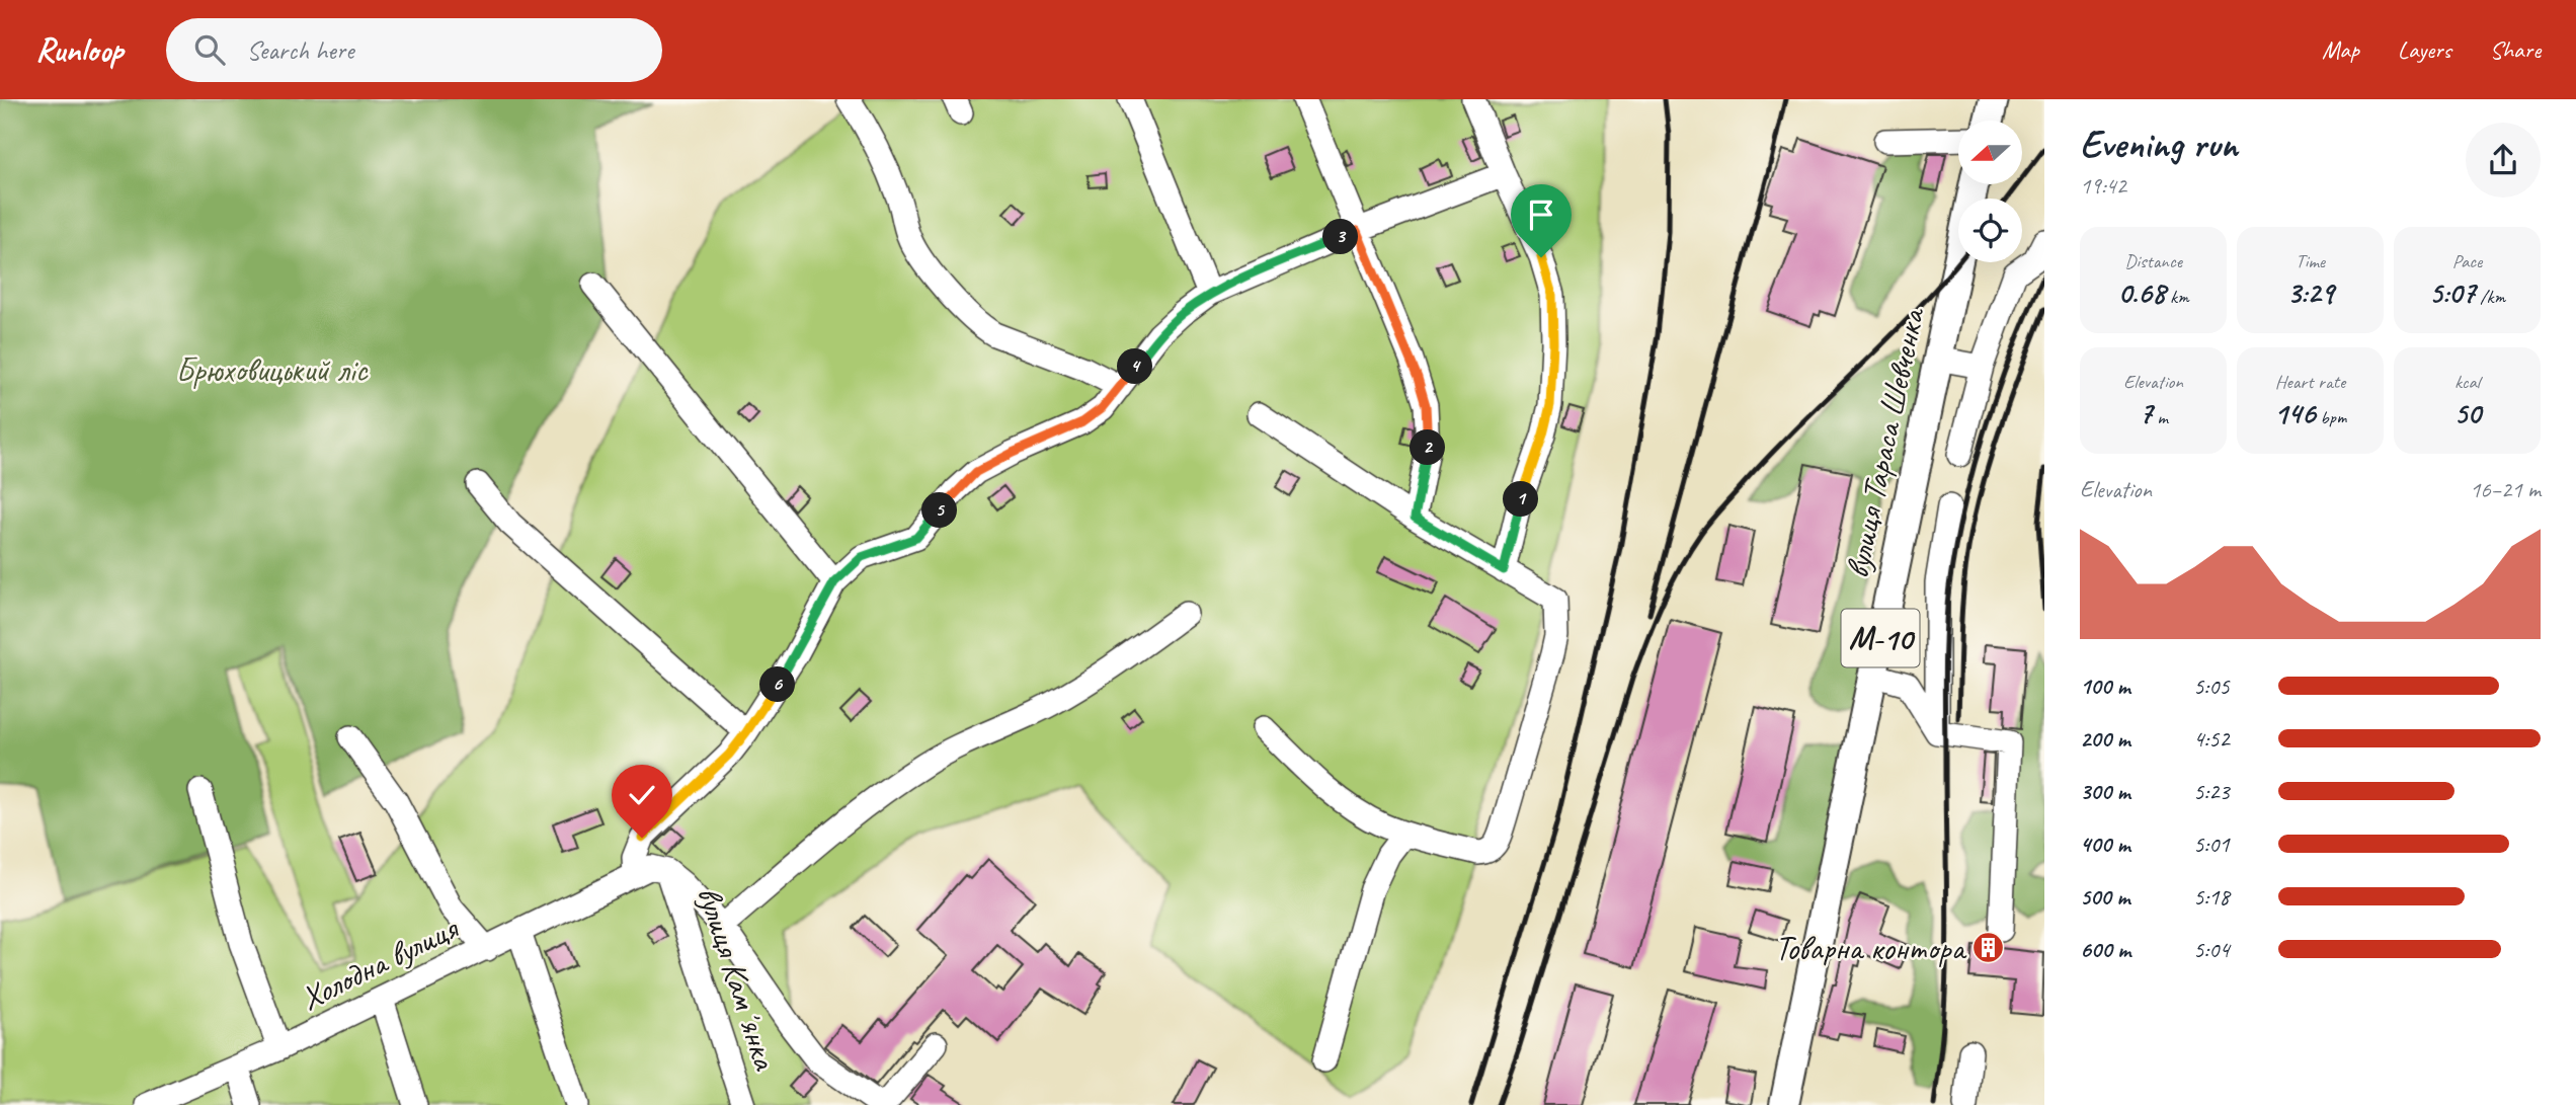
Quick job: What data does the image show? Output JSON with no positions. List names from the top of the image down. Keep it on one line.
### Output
{"streets":{"main road":["вулиця Тараса Шевченка","М-10"],"street":["Холодна вулиця","вулиця Камʼянка"]},"crossings":[["Холодна вулиця","вулиця Камʼянка"]],"parks":["Брюховицький ліс"],"places":{"building":["Товарна контора"]},"north":"left","page":{"header":"Runloop","search":"Search here","nav":["Map","Layers","Share"],"heading":["Evening run","19:42"],"pins":["3","4","2","1","5","6"],"stats":[["Distance","0.68 km"],["Time","3:29"],["Pace","5:07 /km"],["Elevation","7 m"],["Heart rate","146 bpm"],["kcal","50"]],"chart":["Elevation","16–21 m"],"list":[{"name":"100 m","note":"5:05"},{"name":"200 m","note":"4:52"},{"name":"300 m","note":"5:23"},{"name":"400 m","note":"5:01"},{"name":"500 m","note":"5:18"},{"name":"600 m","note":"5:04"}]}}
